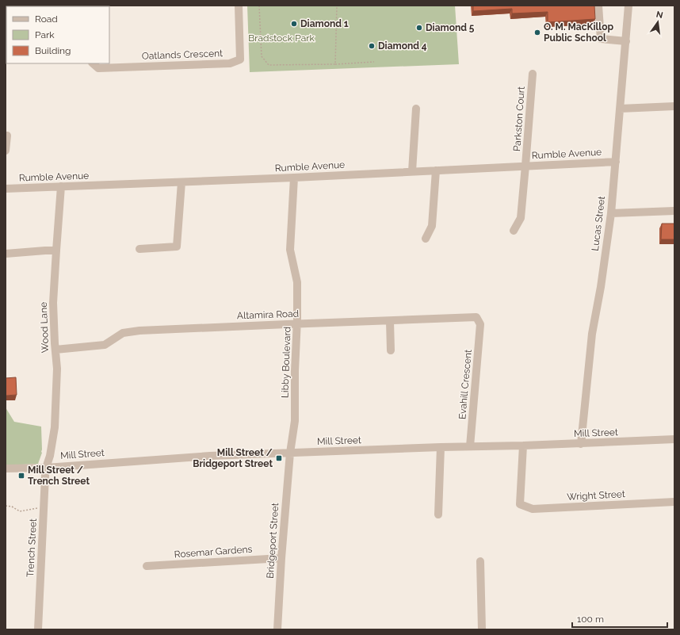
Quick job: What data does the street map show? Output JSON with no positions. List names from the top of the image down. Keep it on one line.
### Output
{"streets":{"street":["Oatlands Crescent","Parkston Court","Rumble Avenue","Lucas Street","Altamira Road","Wood Lane","Libby Boulevard","Evahill Crescent","Mill Street","Wright Street","Bridgeport Street","Trench Street","Rosemar Gardens"]},"crossings":[["Parkston Court","Rumble Avenue"],["Rumble Avenue","Lucas Street"],["Rumble Avenue","Wood Lane"],["Rumble Avenue","Libby Boulevard"],["Lucas Street","Mill Street"],["Altamira Road","Wood Lane"],["Altamira Road","Libby Boulevard"],["Altamira Road","Evahill Crescent"],["Wood Lane","Mill Street"],["Wood Lane","Trench Street"],["Libby Boulevard","Mill Street"],["Libby Boulevard","Bridgeport Street"],["Evahill Crescent","Mill Street"],["Mill Street","Wright Street"],["Mill Street","Bridgeport Street"],["Mill Street","Trench Street"],["Bridgeport Street","Rosemar Gardens"]],"parks":["Bradstock Park"],"places":{"other":["Diamond 1","Diamond 5","O. M. MacKillop Public School","Diamond 4"],"transit":["Mill Street / Bridgeport Street","Mill Street / Trench Street"]},"legend":["Road","Park","Building"],"scale_bar":"100 m","north":"top"}
